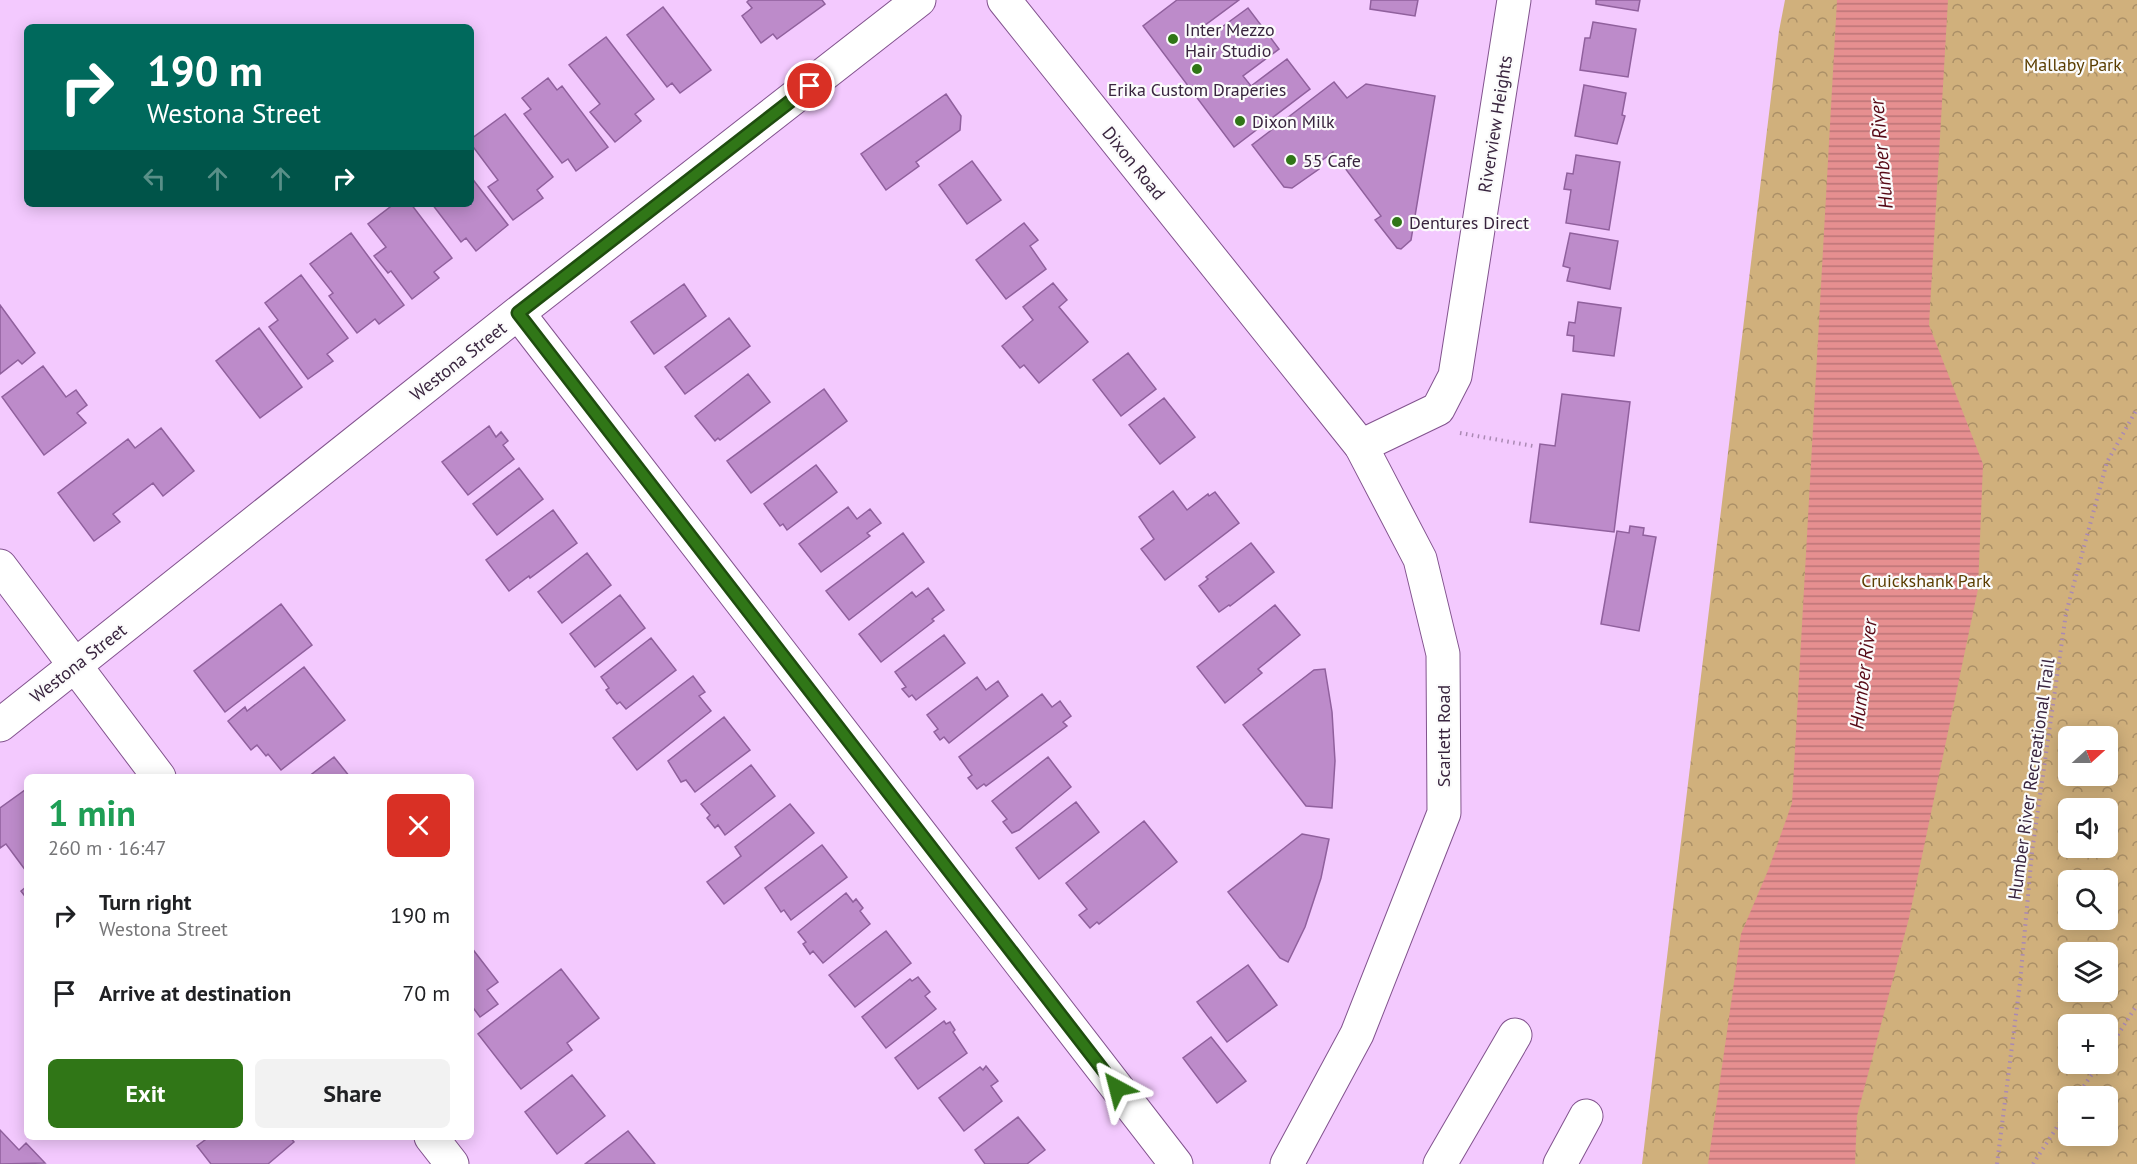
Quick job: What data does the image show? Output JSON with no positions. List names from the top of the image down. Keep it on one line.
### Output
{"streets":{"street":["Riverview Heights","Dixon Road","Westona Street","Scarlett Road"],"path":["Humber River Recreational Trail"]},"crossings":[["Riverview Heights","Scarlett Road"],["Dixon Road","Scarlett Road"]],"water":["Humber River"],"parks":["Mallaby Park","Cruickshank Park"],"places":["Inter Mezzo Hair Studio","Erika Custom Draperies","Dixon Milk","55 Cafe","Dentures Direct"],"north":"right","page":{"turn":["190 m","Westona Street"],"map_buttons":["+","−"],"heading":["1 min","260 m · 16:47"],"list":[{"name":"Turn right","note":"Westona Street","value":"190 m"},{"name":"Arrive at destination","value":"70 m"}],"buttons":["Exit","Share"]}}
